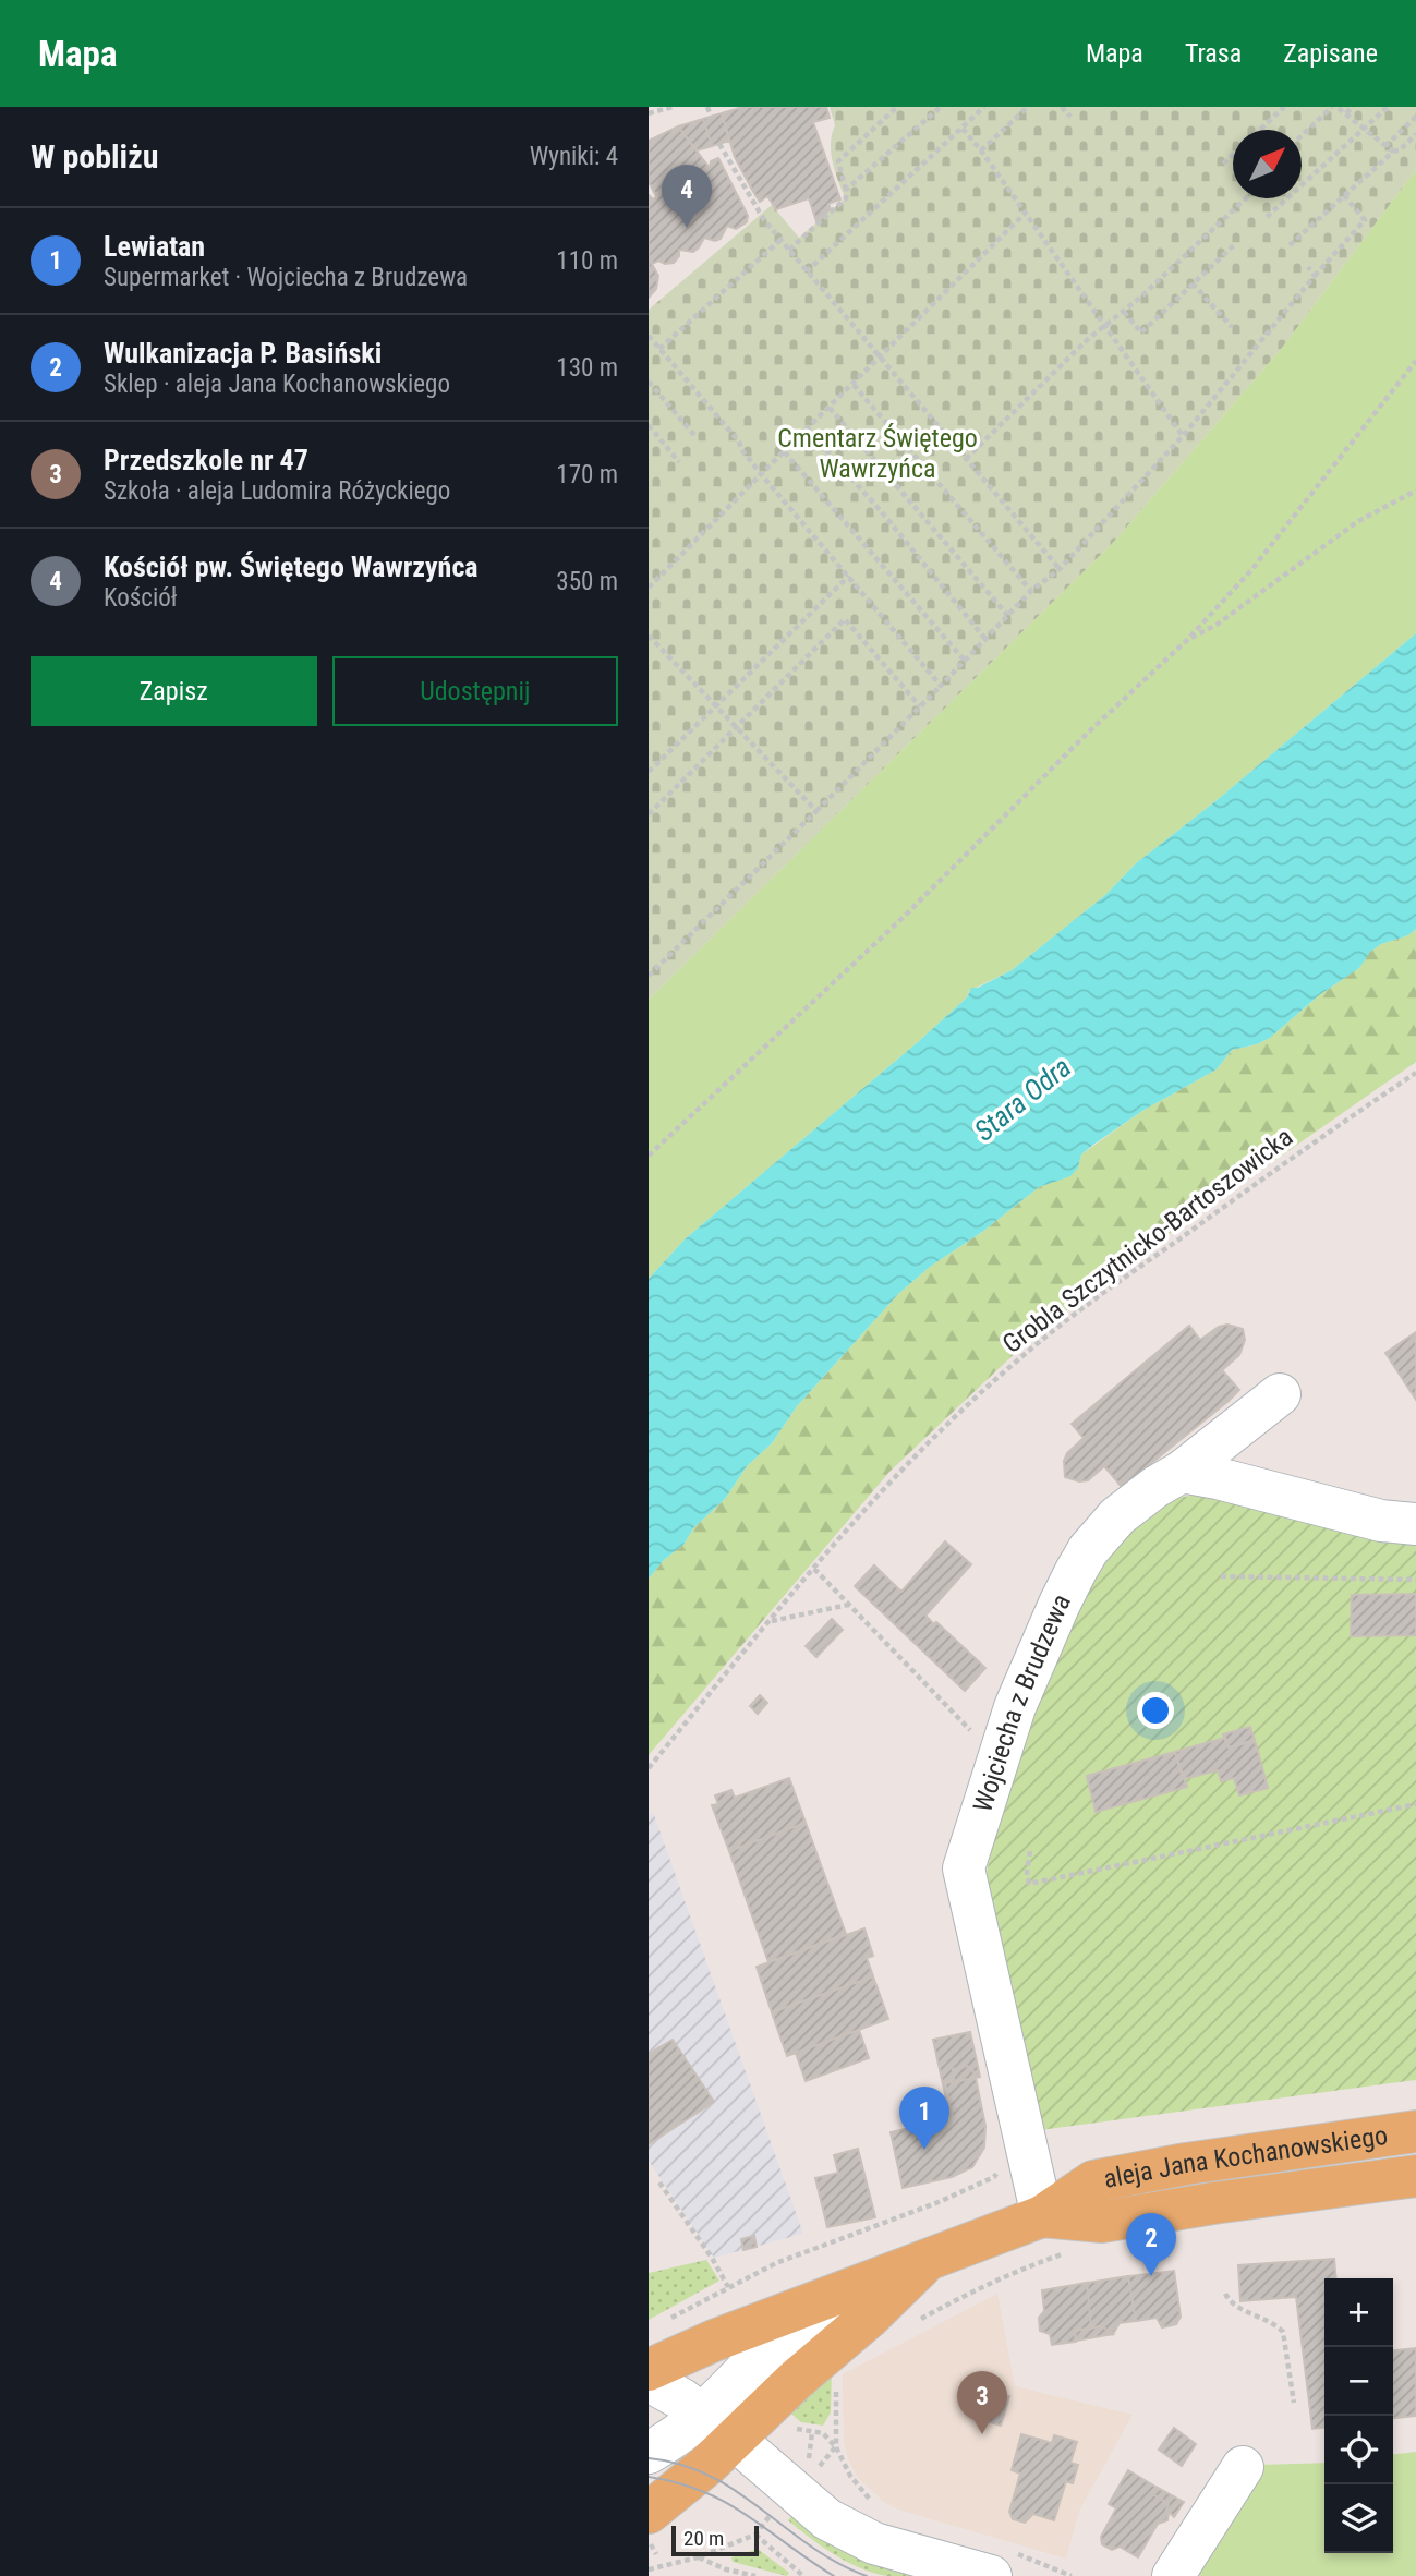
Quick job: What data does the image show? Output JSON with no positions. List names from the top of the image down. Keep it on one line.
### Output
{"streets":{"main road":["aleja Jana Kochanowskiego"],"street":["Wojciecha z Brudzewa"],"path":["Grobla Szczytnicko-Bartoszowicka"]},"crossings":[["Wojciecha z Brudzewa","aleja Jana Kochanowskiego"]],"water":["Stara Odra"],"parks":["Cmentarz Świętego Wawrzyńca"],"scale_bar":"20 m","north":"top right","page":{"header":"Mapa","nav":["Mapa","Trasa","Zapisane"],"heading":["W pobliżu","Wyniki: 4"],"pins":["4","1","2","3"],"list":[{"mark":"1","name":"Lewiatan","note":"Supermarket · Wojciecha z Brudzewa","value":"110 m"},{"mark":"2","name":"Wulkanizacja P. Basiński","note":"Sklep · aleja Jana Kochanowskiego","value":"130 m"},{"mark":"3","name":"Przedszkole nr 47","note":"Szkoła · aleja Ludomira Różyckiego","value":"170 m"},{"mark":"4","name":"Kościół pw. Świętego Wawrzyńca","note":"Kościół","value":"350 m"}],"buttons":["Zapisz","Udostępnij"],"map_buttons":["+","−"],"scale":"20 m"}}
